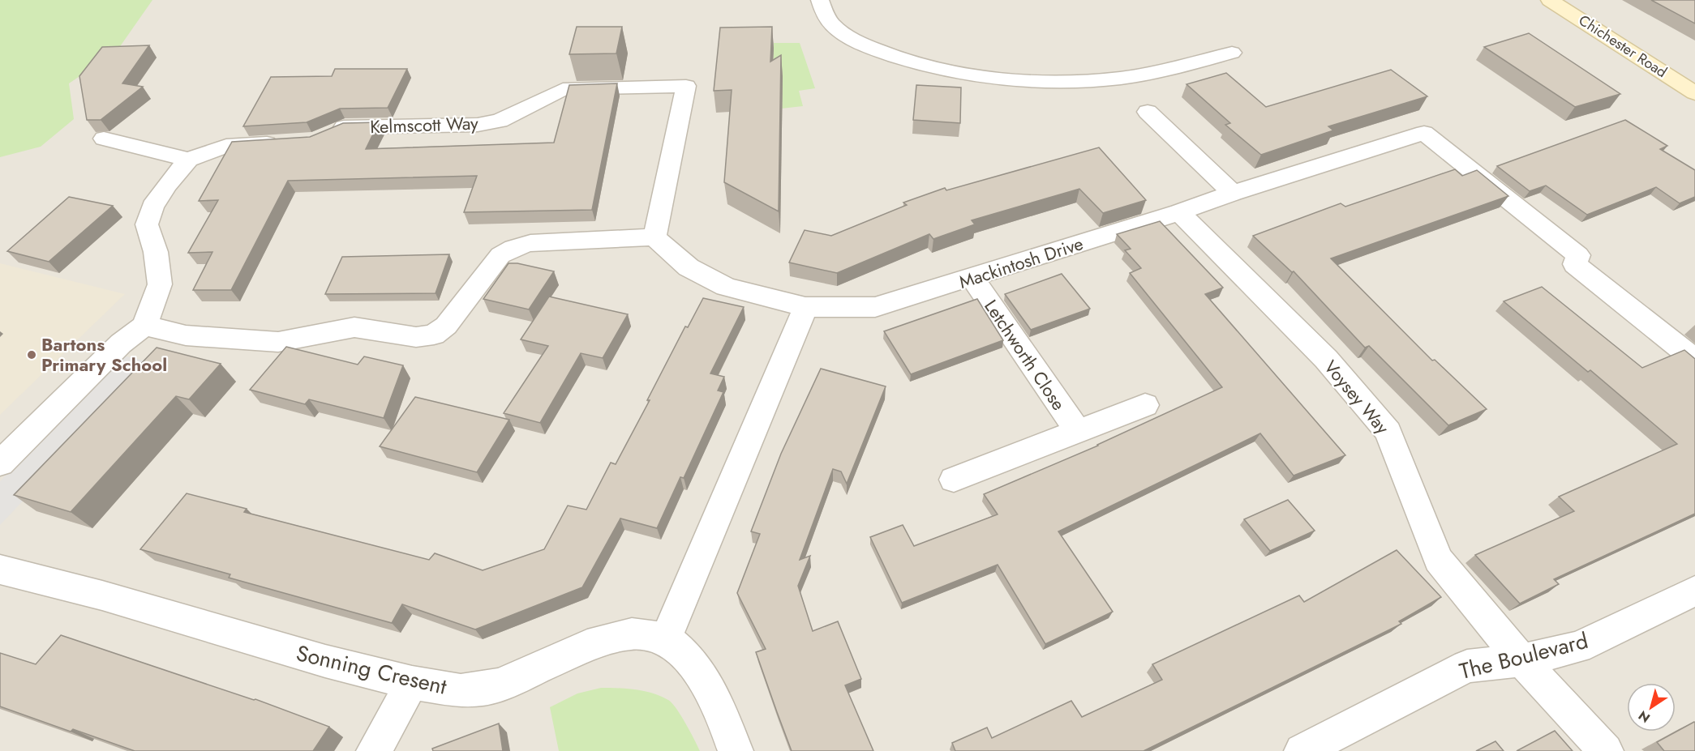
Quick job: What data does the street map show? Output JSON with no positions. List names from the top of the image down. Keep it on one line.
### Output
{"streets":{"main road":["Chichester Road"],"street":["Kelmscott Way","Mackintosh Drive","Letchworth Close","Voysey Way","The Boulevard","Sonning Cresent"]},"crossings":[["Mackintosh Drive","Letchworth Close"],["Mackintosh Drive","Voysey Way"],["Voysey Way","The Boulevard"]],"places":["Bartons Primary School"],"north":"bottom left"}
